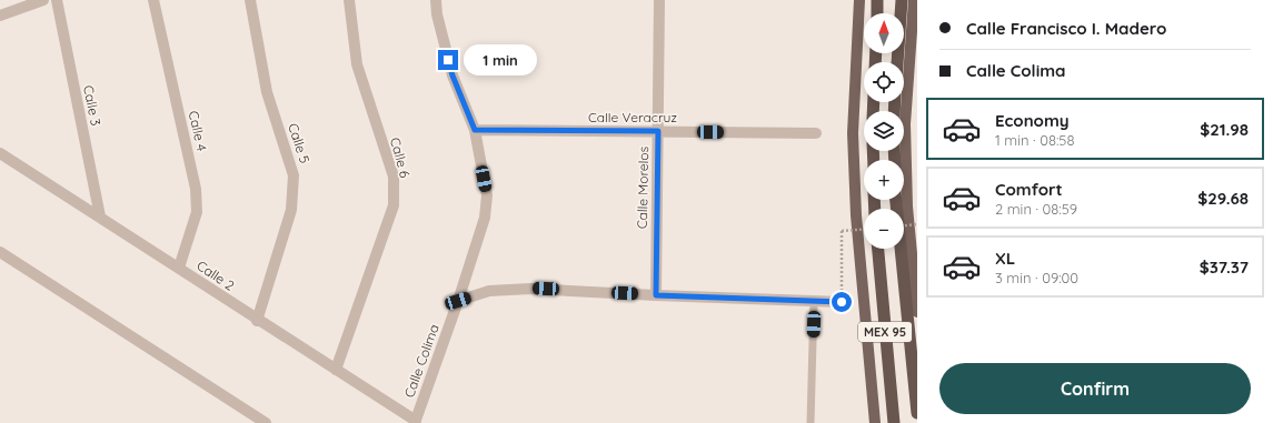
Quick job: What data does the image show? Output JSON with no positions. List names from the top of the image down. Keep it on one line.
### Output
{"streets":{"highway":["MEX 95"],"street":["Calle 3","Calle Veracruz","Calle 4","Calle 5","Calle 6","Calle Morelos","Calle 2","Calle Colima"]},"crossings":[["Calle 3","Calle 2"],["Calle Veracruz","Calle Morelos"],["Calle Veracruz","Calle Colima"],["Calle 4","Calle 2"],["Calle 5","Calle 2"],["Calle 6","Calle 2"],["Calle 2","Calle Colima"]],"north":"top","page":{"banner":["Calle Francisco I. Madero","Calle Colima"],"map_buttons":["+","−"],"bubble":"1 min","list":[{"name":"Economy","note":"1 min · 08:58","value":"$21.98"},{"name":"Comfort","note":"2 min · 08:59","value":"$29.68"},{"name":"XL","note":"3 min · 09:00","value":"$37.37"}],"buttons":"Confirm"}}
